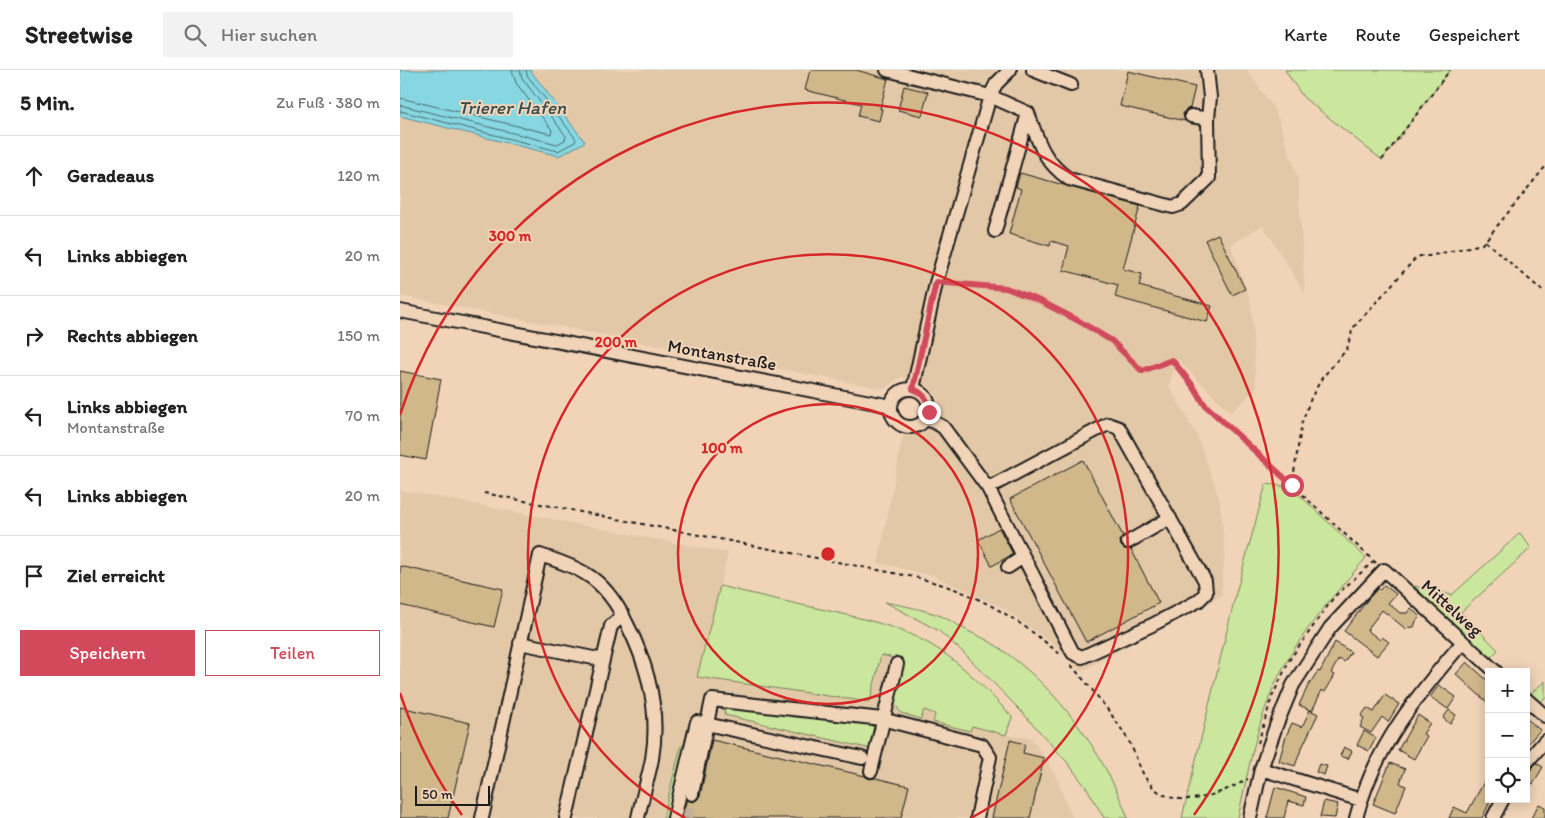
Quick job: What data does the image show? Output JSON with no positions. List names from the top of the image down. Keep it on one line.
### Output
{"streets":{"street":["Montanstraße","Mittelweg"]},"water":["Trierer Hafen"],"scale_bar":"50 m","page":{"header":"Streetwise","search":"Hier suchen","nav":["Karte","Route","Gespeichert"],"heading":["5 Min.","Zu Fuß · 380 m"],"list":[["Geradeaus","120 m"],["Links abbiegen","20 m"],["Rechts abbiegen","150 m"],["Links abbiegen","Montanstraße","70 m"],["Links abbiegen","20 m"],"Ziel erreicht"],"buttons":["Speichern","Teilen"],"map_buttons":["+","−"],"scale":"50 m"},"rings":["300 m","200 m","100 m"]}
